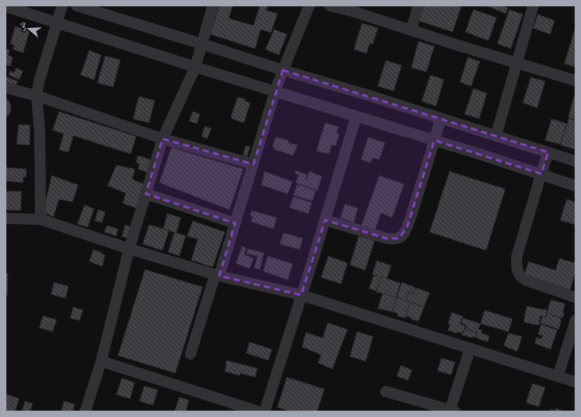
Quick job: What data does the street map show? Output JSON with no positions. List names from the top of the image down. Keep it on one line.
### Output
{"north":"left"}
